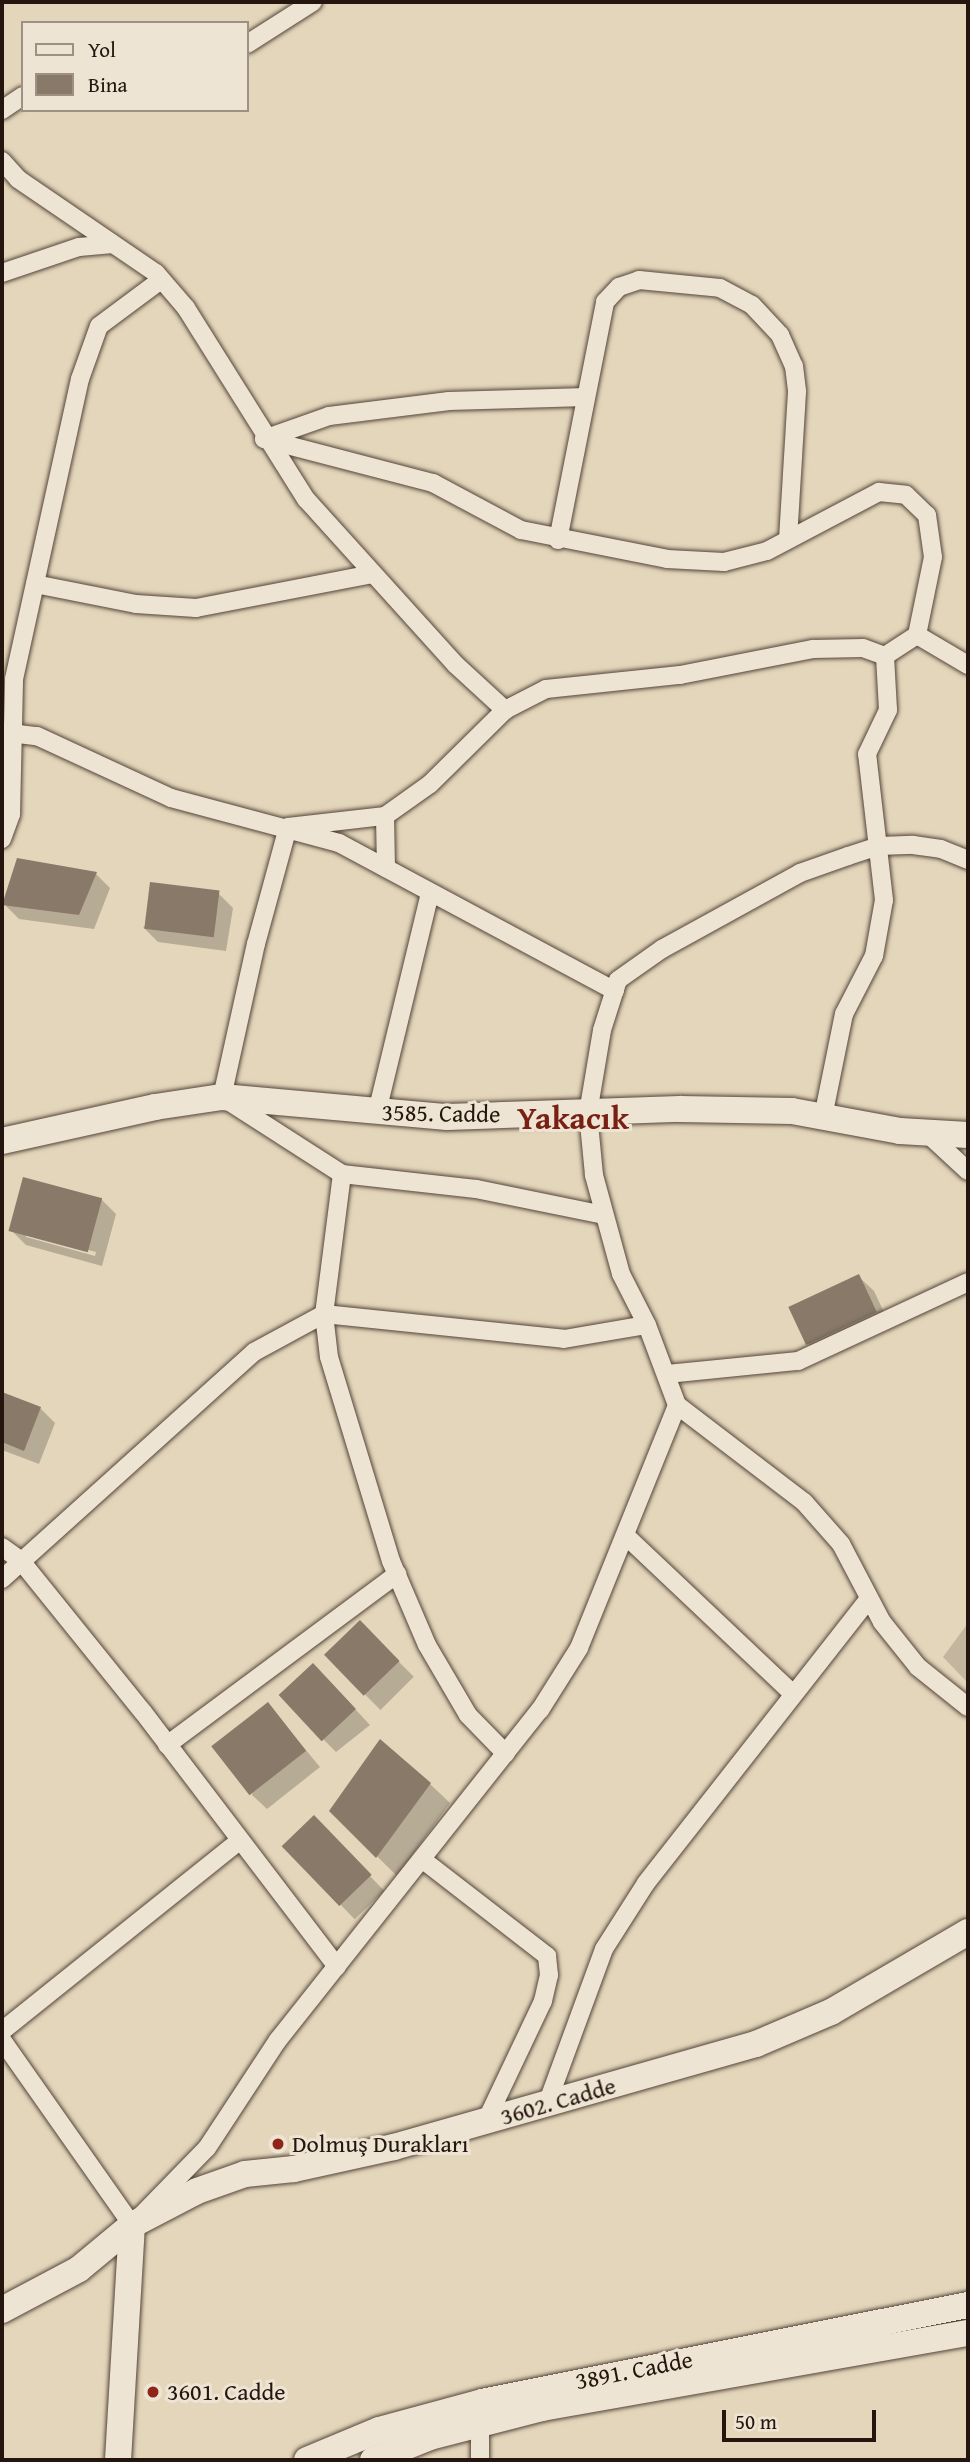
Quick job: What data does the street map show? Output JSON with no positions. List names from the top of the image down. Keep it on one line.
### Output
{"streets":{"main road":["3585. Cadde","3602. Cadde","3891. Cadde"]},"districts":["Yakacık"],"places":["Dolmuş Durakları","3601. Cadde"],"legend":["Yol","Bina"],"scale_bar":"50 m"}
